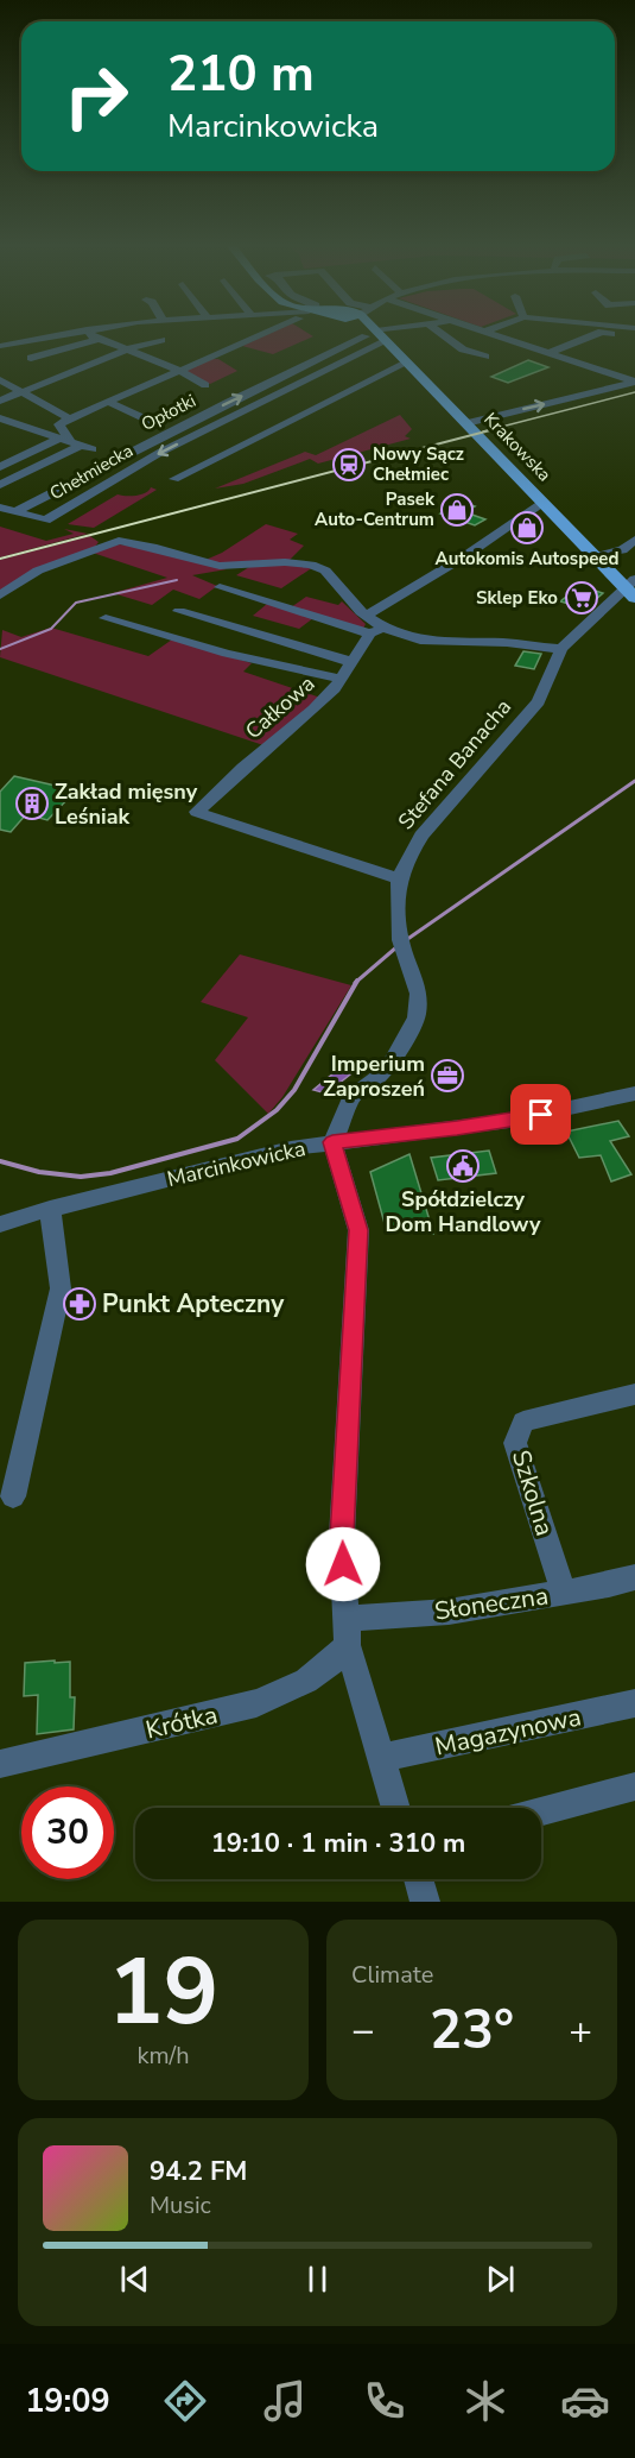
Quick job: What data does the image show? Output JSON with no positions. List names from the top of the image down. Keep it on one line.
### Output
{"streets":{"main road":["Krakowska"],"street":["Opłotki","Chełmiecka","Całkowa","Stefana Banacha","Marcinkowicka","Szkolna","Słoneczna","Krótka","Magazynowa"]},"crossings":[["Opłotki","Chełmiecka"],["Krakowska","Stefana Banacha"],["Całkowa","Stefana Banacha"],["Stefana Banacha","Marcinkowicka"],["Szkolna","Słoneczna"],["Słoneczna","Krótka"]],"places":{"station":["Nowy Sącz Chełmiec"],"shop":["Pasek Auto-Centrum","Autokomis Autospeed"],"supermarket":["Sklep Eko"],"building":["Zakład mięsny Leśniak"],"office":["Imperium Zaproszeń"],"public building":["Spółdzielczy Dom Handlowy"],"pharmacy":["Punkt Apteczny"]},"page":{"turn":["210 m","Marcinkowicka"],"limit":"30","trip":"19:10 · 1 min · 310 m","tile":[["19","km/h"],"Climate"],"heat":["−","23°","+"],"song":["94.2 FM","Music"],"tabs":"19:09"}}
